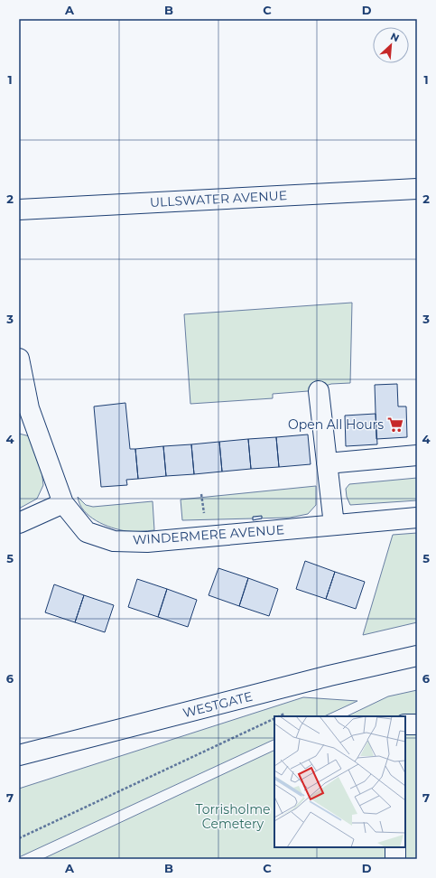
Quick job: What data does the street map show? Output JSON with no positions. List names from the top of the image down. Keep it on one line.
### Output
{"streets":{"street":["ULLSWATER AVENUE","WINDERMERE AVENUE","WESTGATE"]},"parks":["Torrisholme Cemetery"],"places":{"supermarket":["Open All Hours"]},"north":"top right","grid":{"columns":["A","B","C","D"],"rows":["1","2","3","4","5","6","7"]}}
